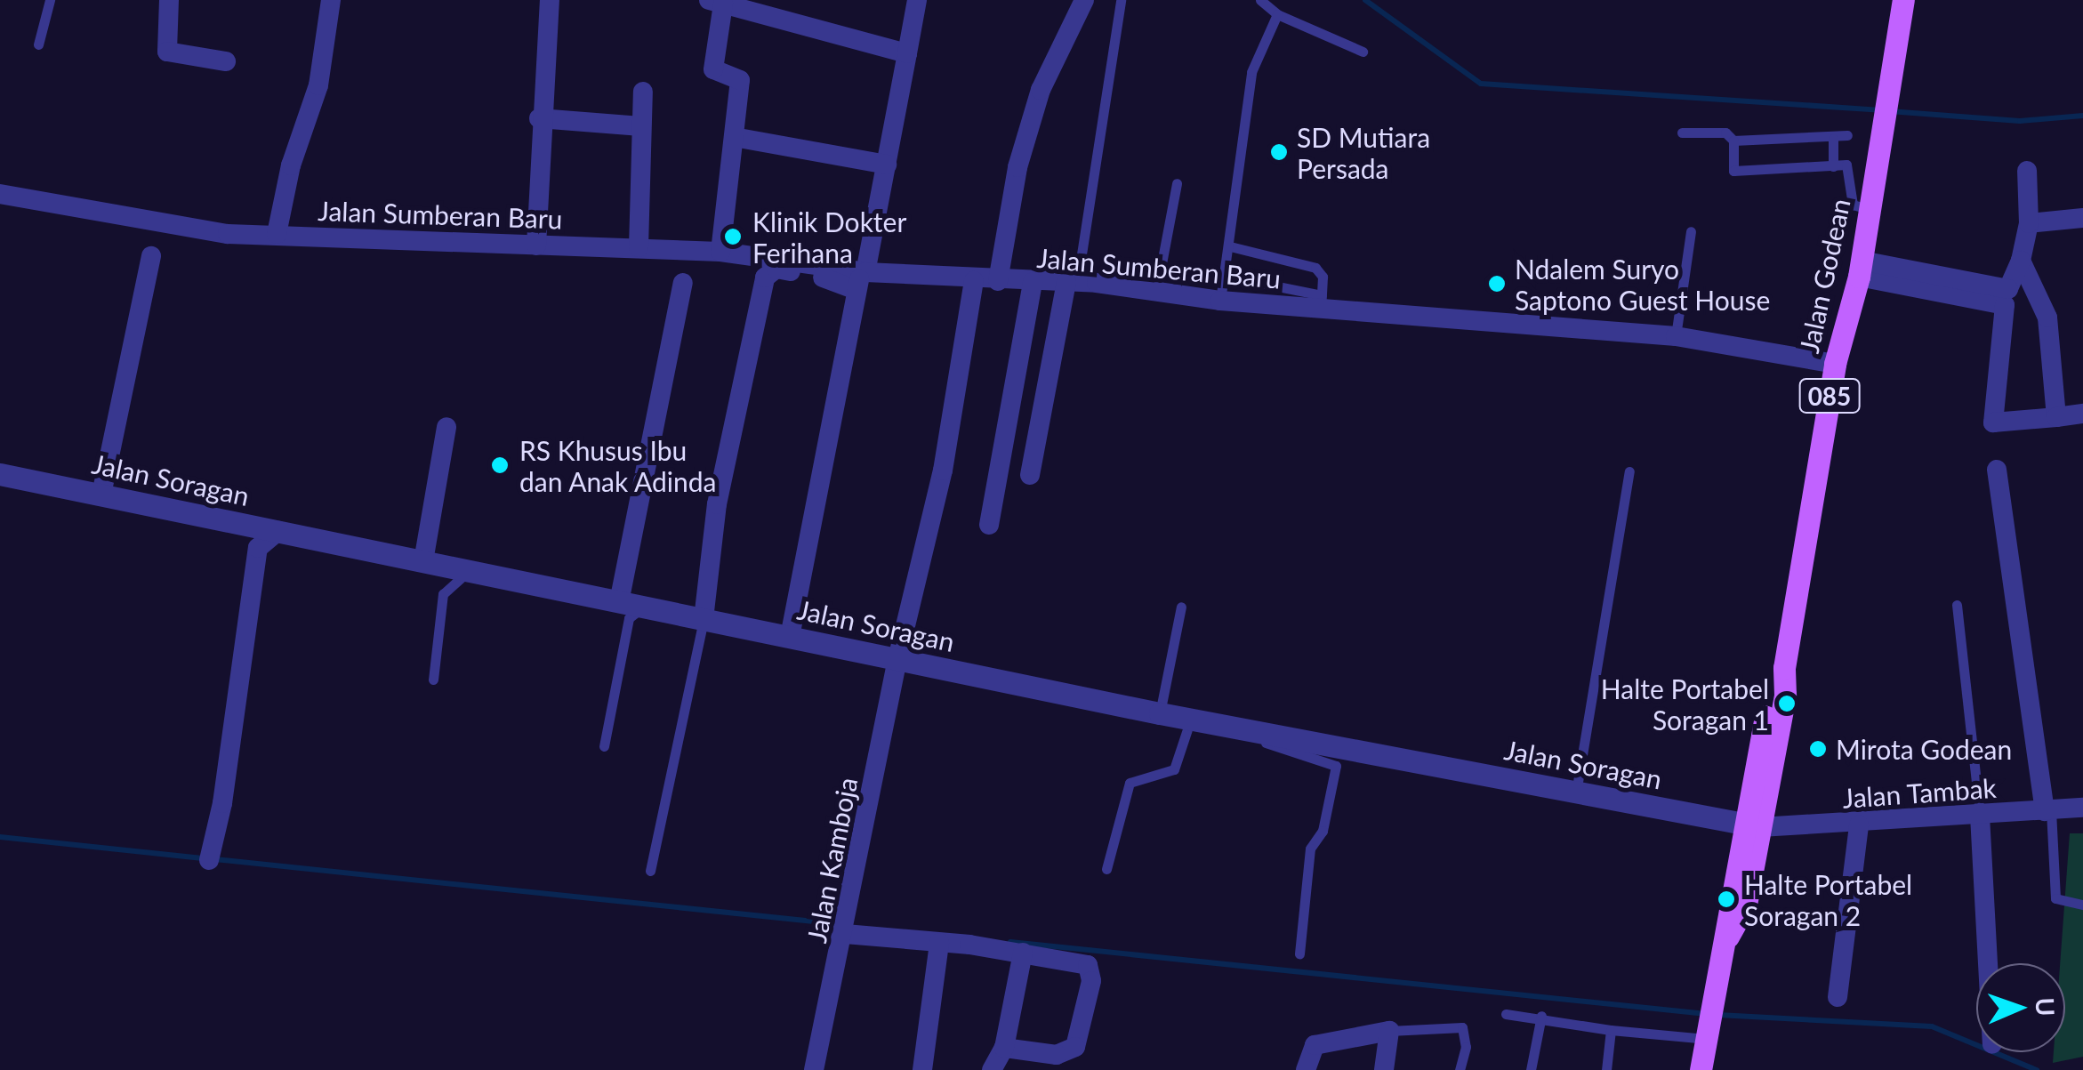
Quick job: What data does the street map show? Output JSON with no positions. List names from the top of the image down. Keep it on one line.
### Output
{"streets":{"main road":["Jalan Godean","085"],"street":["Jalan Sumberan Baru","Jalan Soragan","Jalan Tambak","Jalan Kamboja"]},"crossings":[["Jalan Sumberan Baru","Jalan Godean"],["Jalan Sumberan Baru","Jalan Kamboja"],["Jalan Godean","Jalan Soragan"],["Jalan Godean","Jalan Tambak"],["Jalan Soragan","Jalan Tambak"],["Jalan Soragan","Jalan Kamboja"]],"places":["SD Mutiara Persada","Klinik Dokter Ferihana","Ndalem Suryo Saptono Guest House","RS Khusus Ibu dan Anak Adinda","Halte Portabel Soragan 1","Mirota Godean","Halte Portabel Soragan 2"],"north":"right"}
